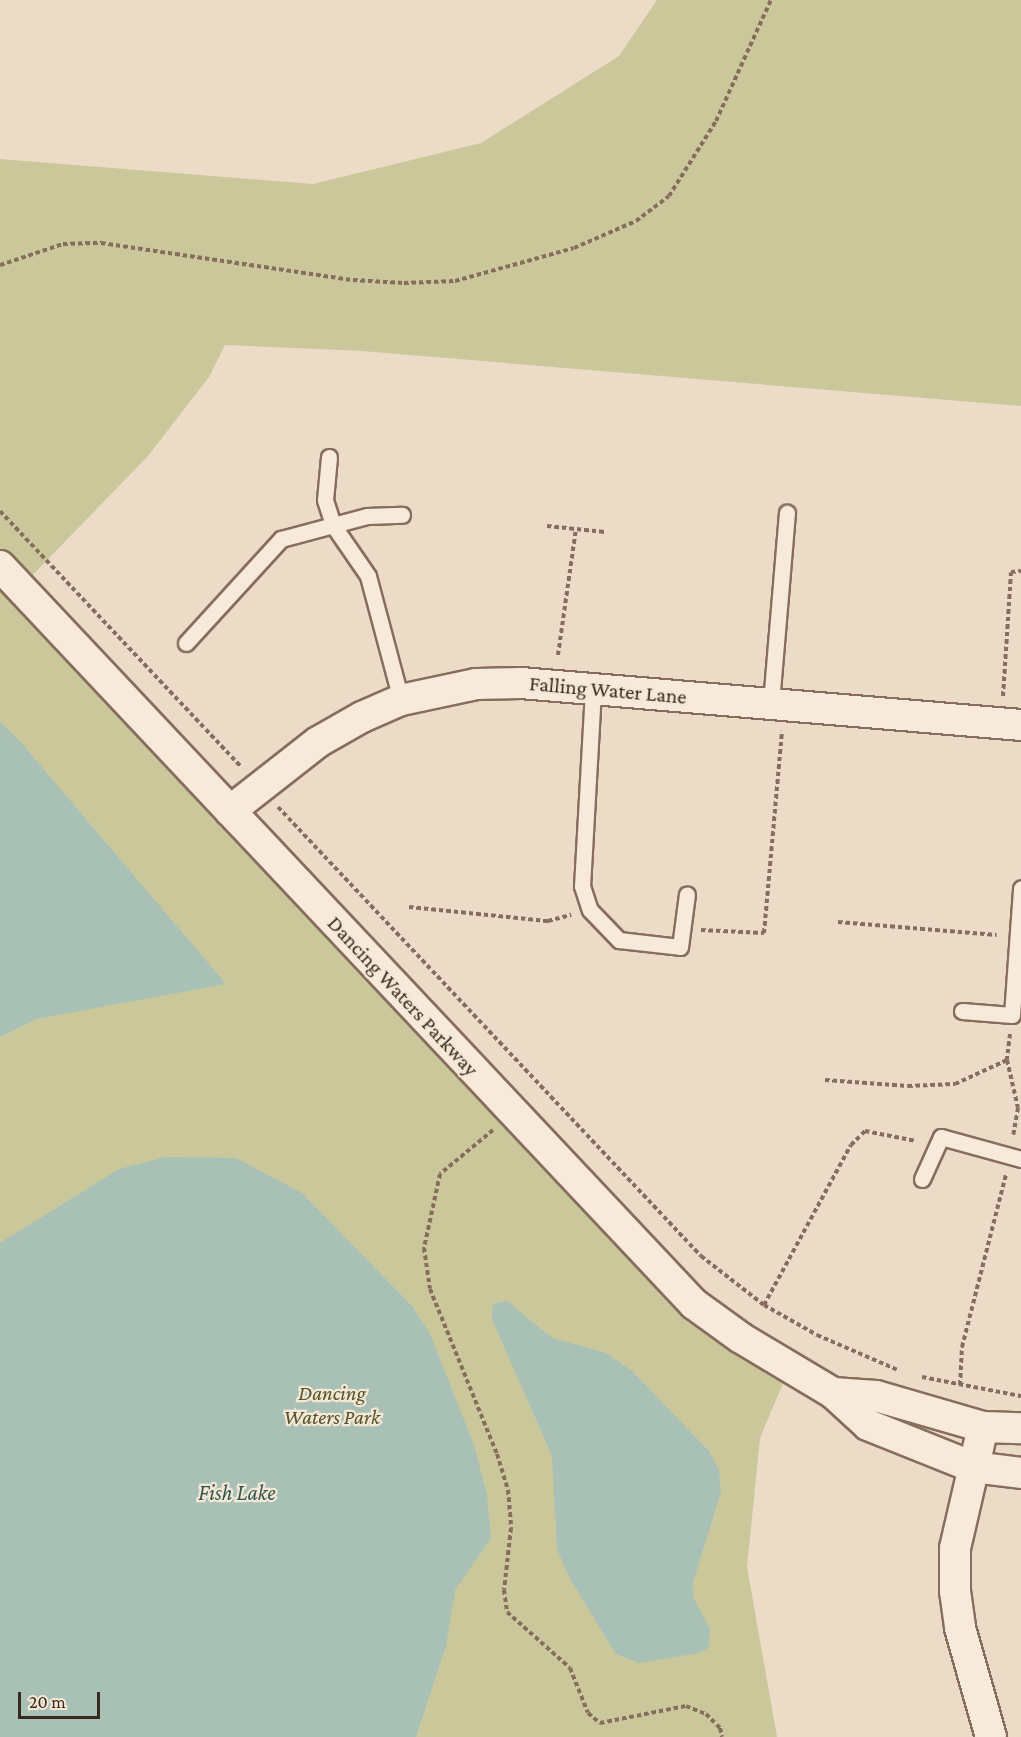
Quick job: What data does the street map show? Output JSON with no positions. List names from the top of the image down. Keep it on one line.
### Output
{"streets":{"street":["Falling Water Lane","Dancing Waters Parkway"]},"crossings":[["Falling Water Lane","Dancing Waters Parkway"]],"water":["Fish Lake"],"parks":["Dancing Waters Park"],"scale_bar":"20 m"}
